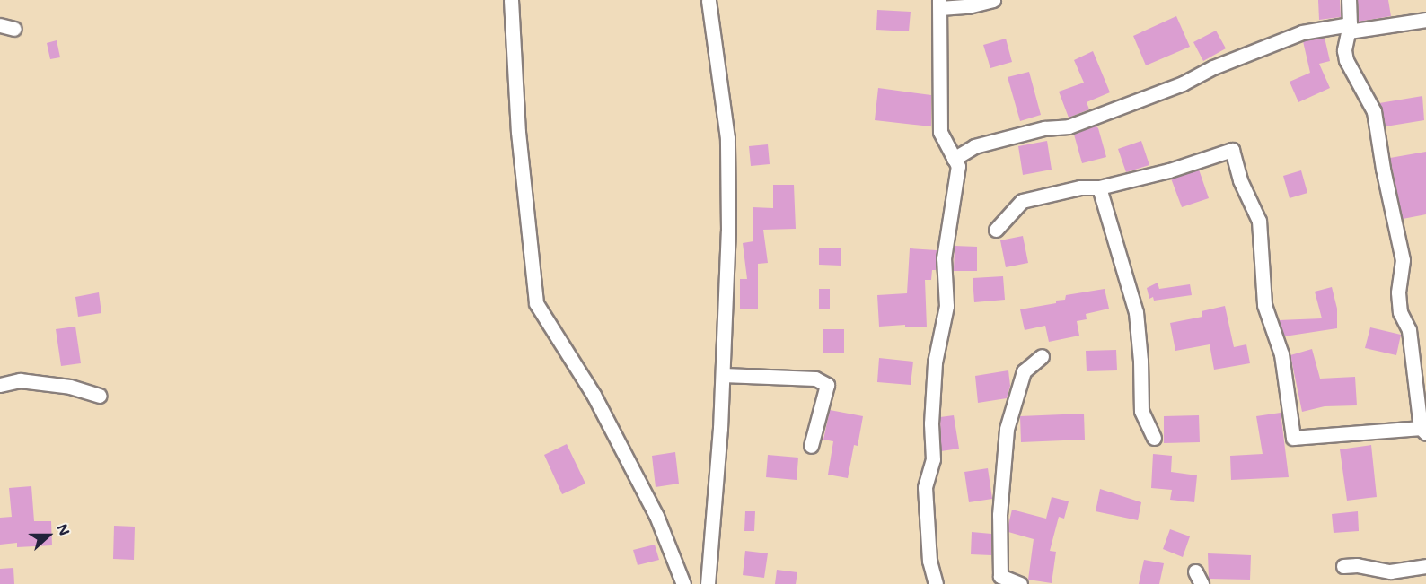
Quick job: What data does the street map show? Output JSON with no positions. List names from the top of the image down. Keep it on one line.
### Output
{"north":"right"}
